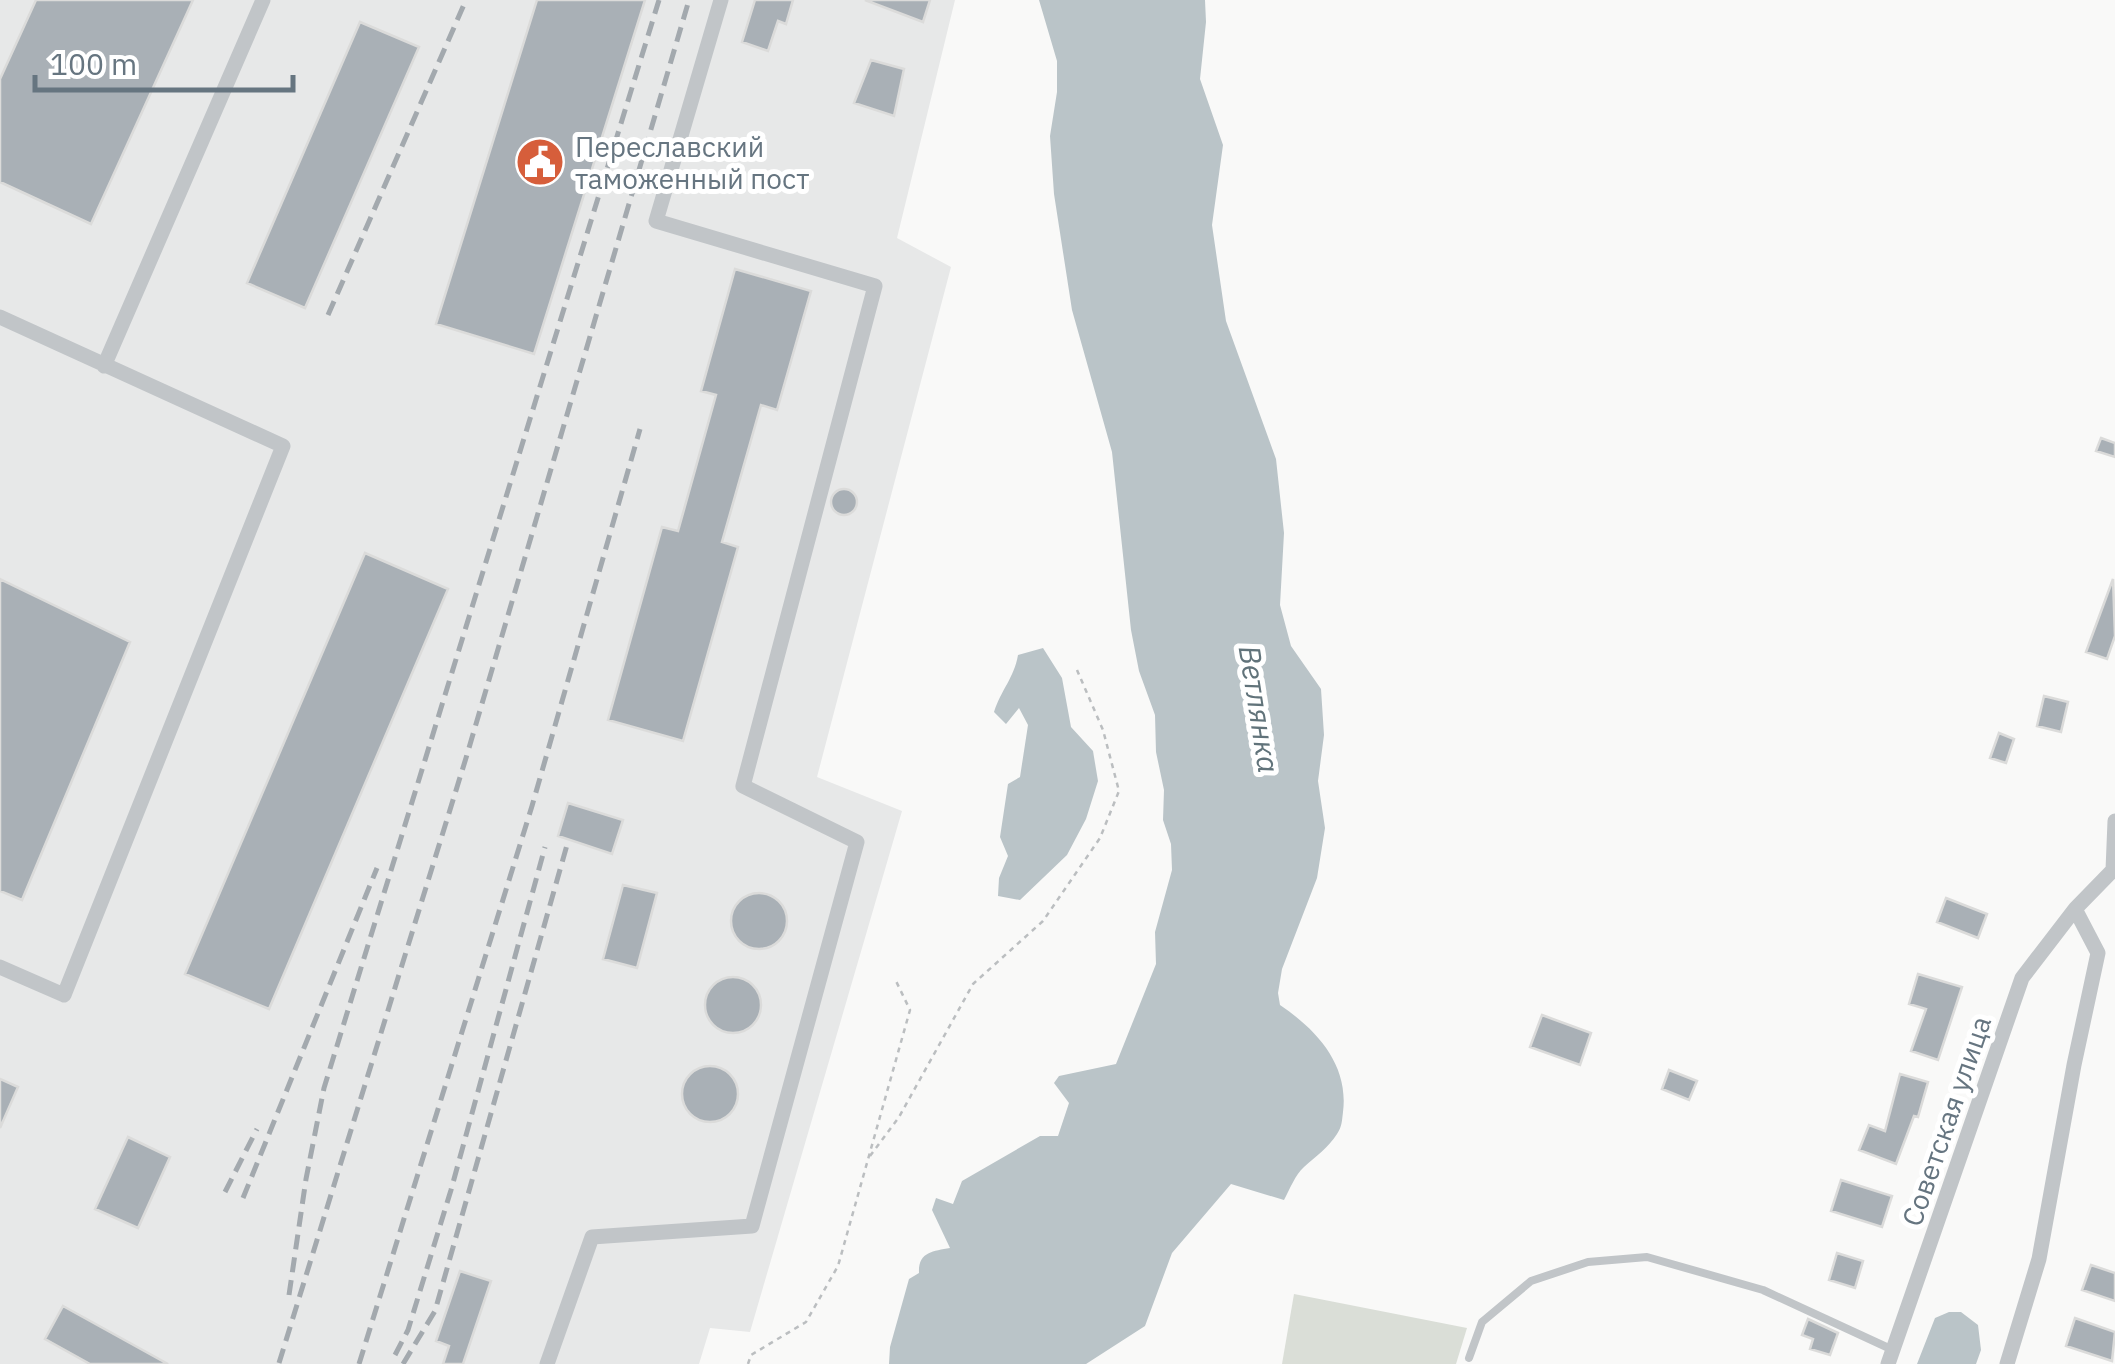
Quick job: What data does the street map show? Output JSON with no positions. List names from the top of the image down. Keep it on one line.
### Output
{"streets":{"street":["Советская улица"]},"water":["Ветлянка"],"places":{"public building":["Переславский таможенный пост"]},"scale_bar":"100 m"}
